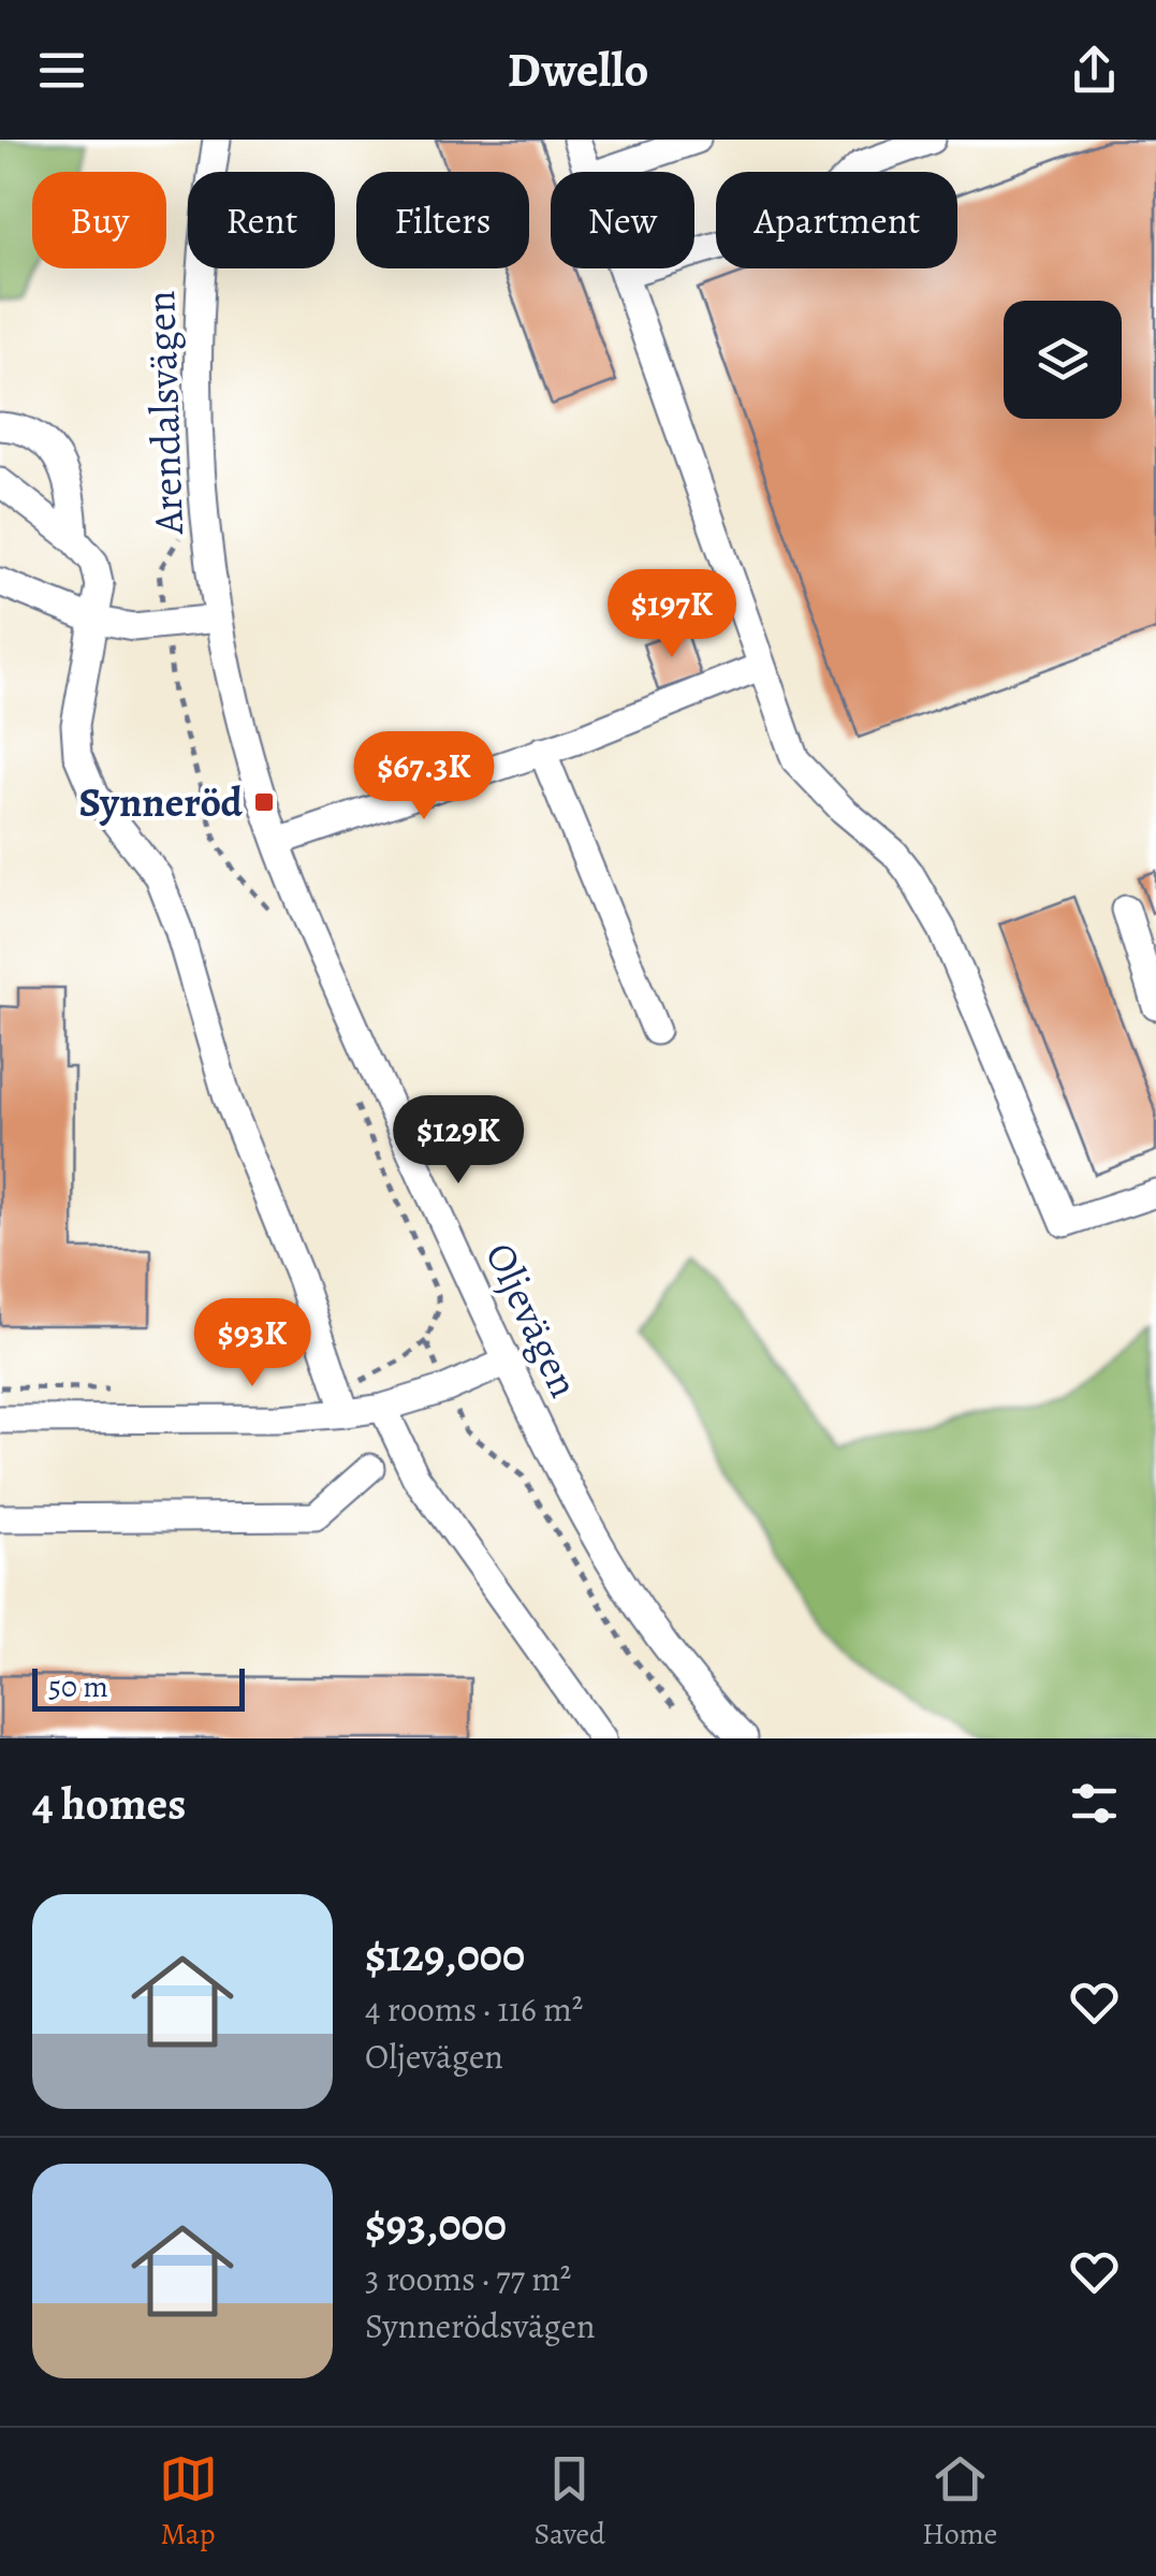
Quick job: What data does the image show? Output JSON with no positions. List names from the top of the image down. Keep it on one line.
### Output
{"streets":{"street":["Arendalsvägen","Oljevägen"]},"crossings":[["Arendalsvägen","Oljevägen"]],"places":{"transit":["Synneröd"]},"scale_bar":"50 m","page":{"header":"Dwello","chip":["Buy","Rent","Filters","New","Apartment"],"price":["$197K","$67.3K","$129K","$93K"],"scale":"50 m","heading":"4 homes","list":[{"name":"$129,000","note":"4 rooms · 116 m² · Oljevägen"},{"name":"$93,000","note":"3 rooms · 77 m² · Synnerödsvägen"}],"tabs":["Map","Saved","Home"]}}
